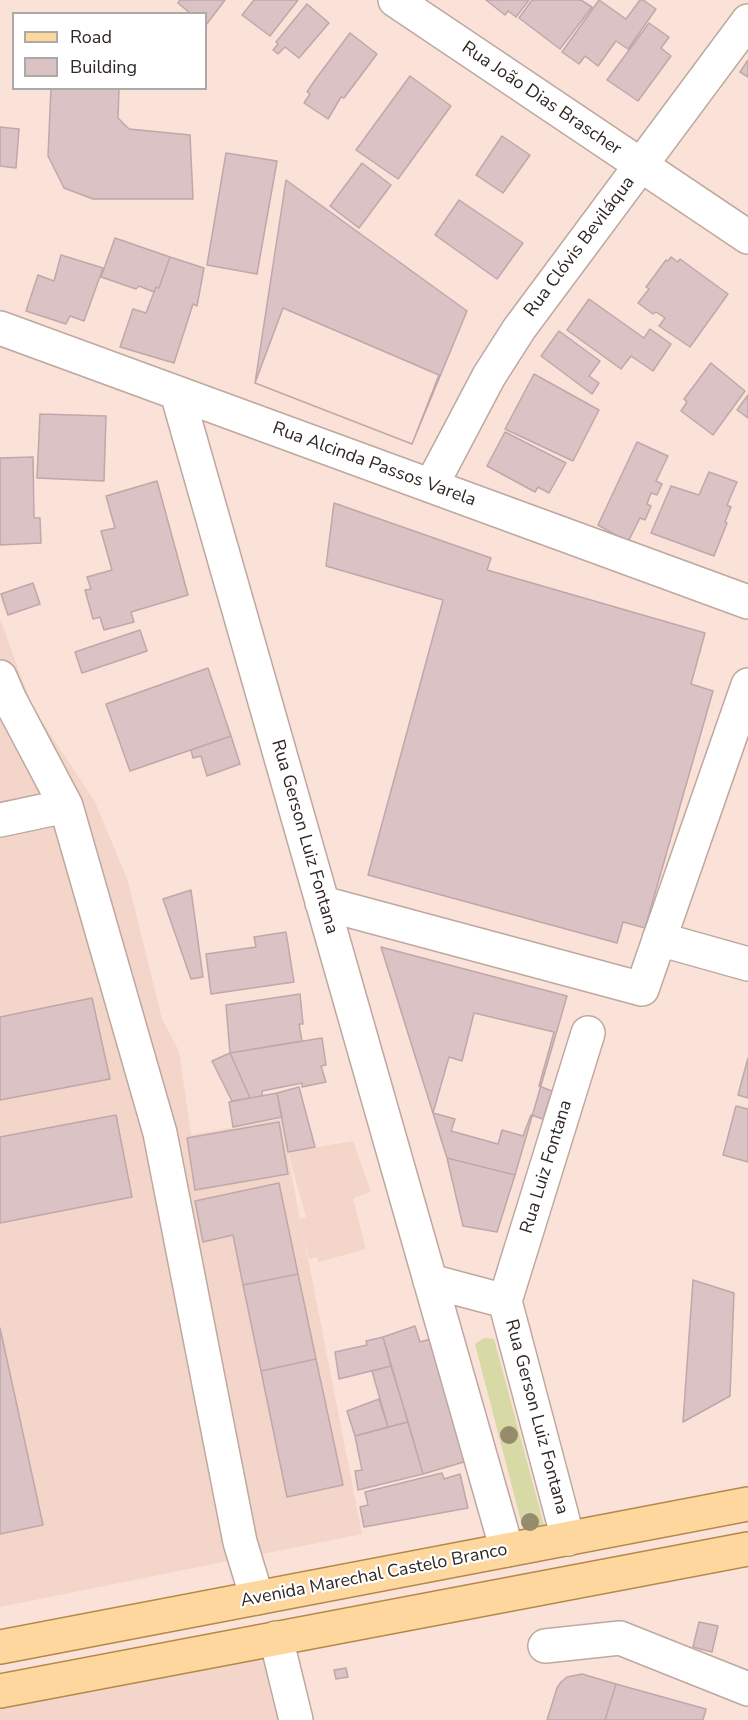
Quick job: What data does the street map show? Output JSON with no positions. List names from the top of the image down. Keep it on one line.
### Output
{"streets":{"main road":["Avenida Marechal Castelo Branco"],"street":["Rua João Dias Brascher","Rua Clóvis Beviláqua","Rua Alcinda Passos Varela","Rua Gerson Luiz Fontana","Rua Luiz Fontana"]},"crossings":[["Rua João Dias Brascher","Rua Clóvis Beviláqua"],["Rua Clóvis Beviláqua","Rua Alcinda Passos Varela"],["Rua Alcinda Passos Varela","Rua Gerson Luiz Fontana"],["Rua Gerson Luiz Fontana","Rua Luiz Fontana"],["Rua Gerson Luiz Fontana","Avenida Marechal Castelo Branco"]],"legend":["Road","Building"]}
